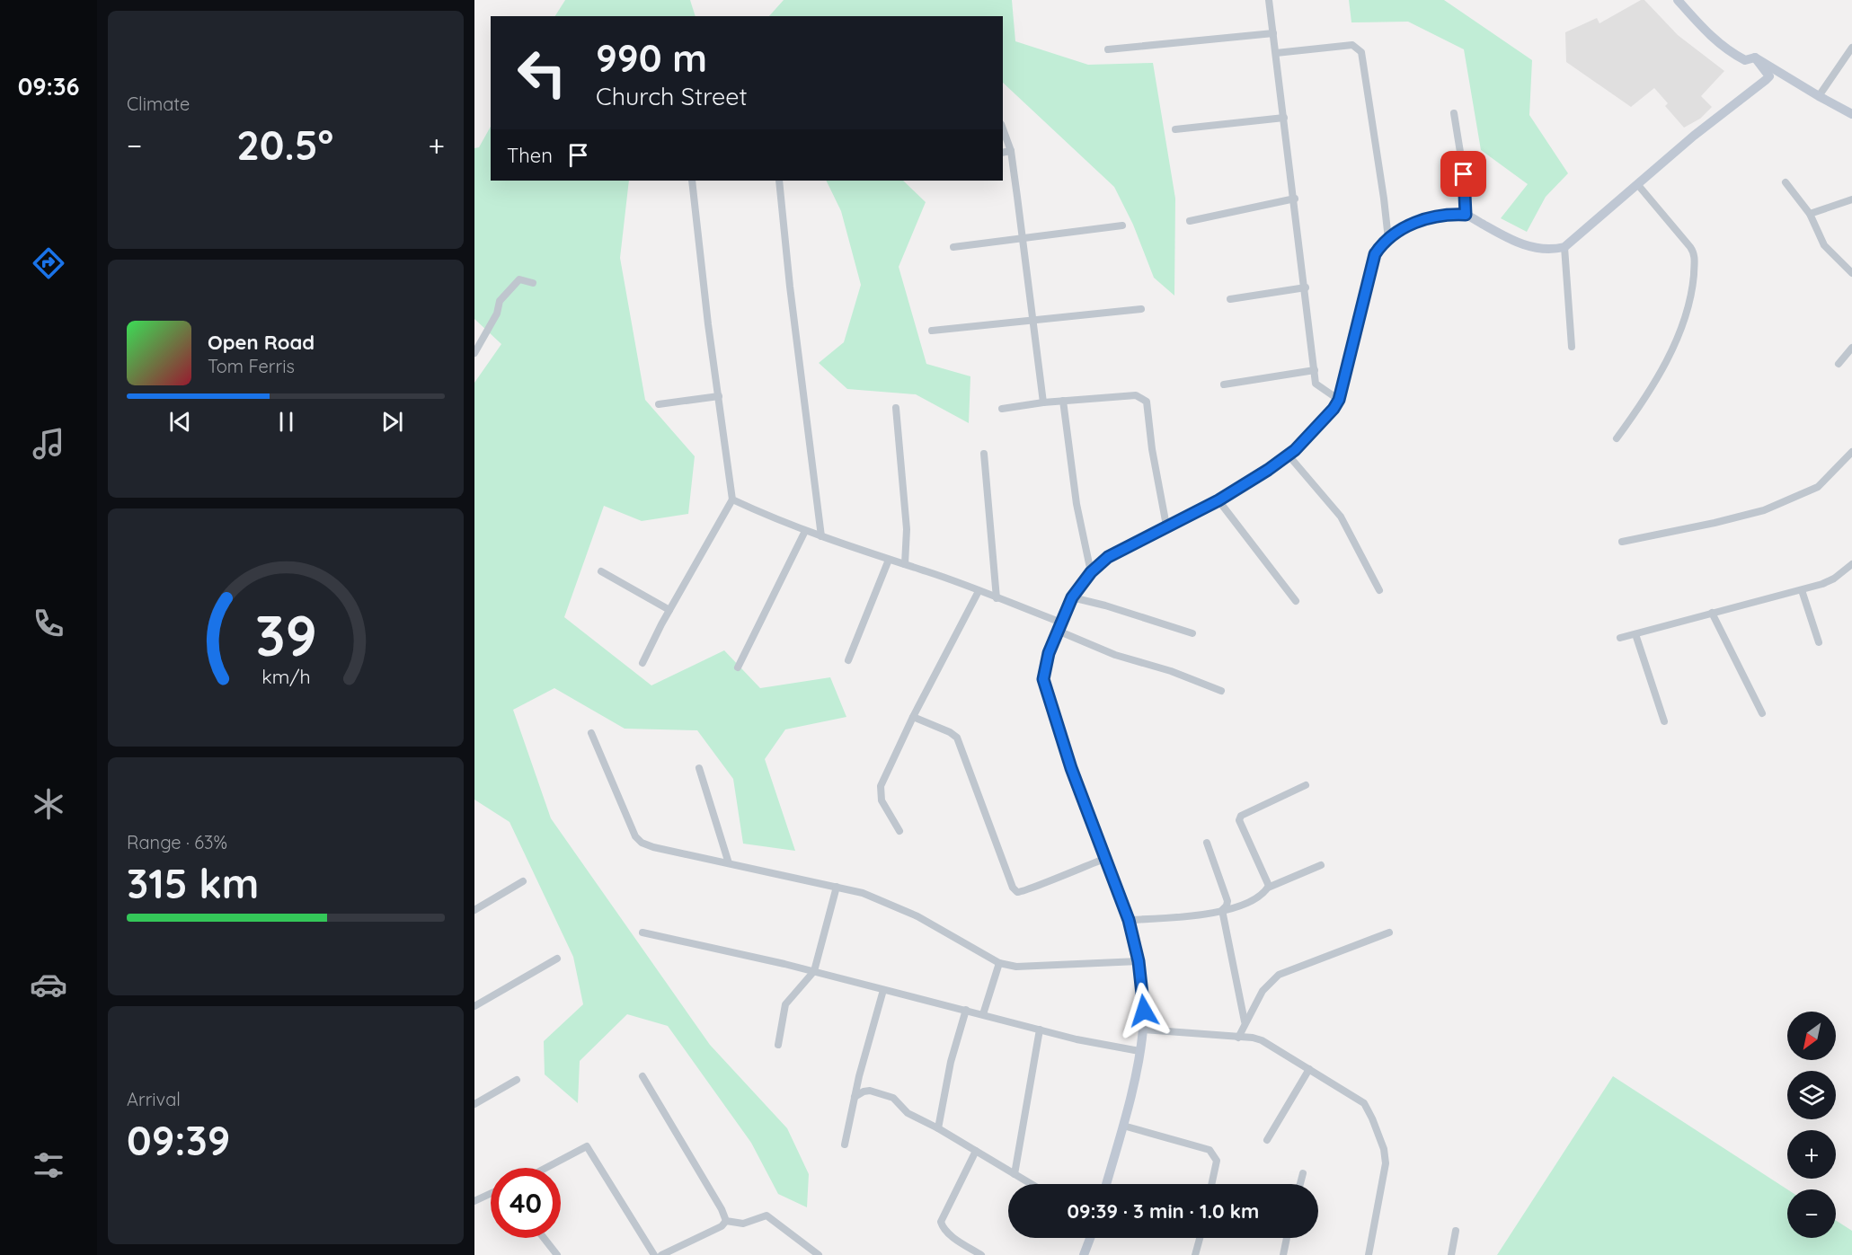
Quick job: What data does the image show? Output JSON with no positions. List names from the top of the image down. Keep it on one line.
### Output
{"north":"bottom left","page":{"tabs":"09:36","tile":["Climate",["Range · 63%","315 km"],["Arrival","09:39"]],"turn":["990 m","Church Street"],"heat":["−","20.5°","+"],"then":"Then","song":["Open Road","Tom Ferris"],"map_buttons":["+","−"],"limit":"40","trip":"09:39 · 3 min · 1.0 km","gauge":["39","km/h"]}}
